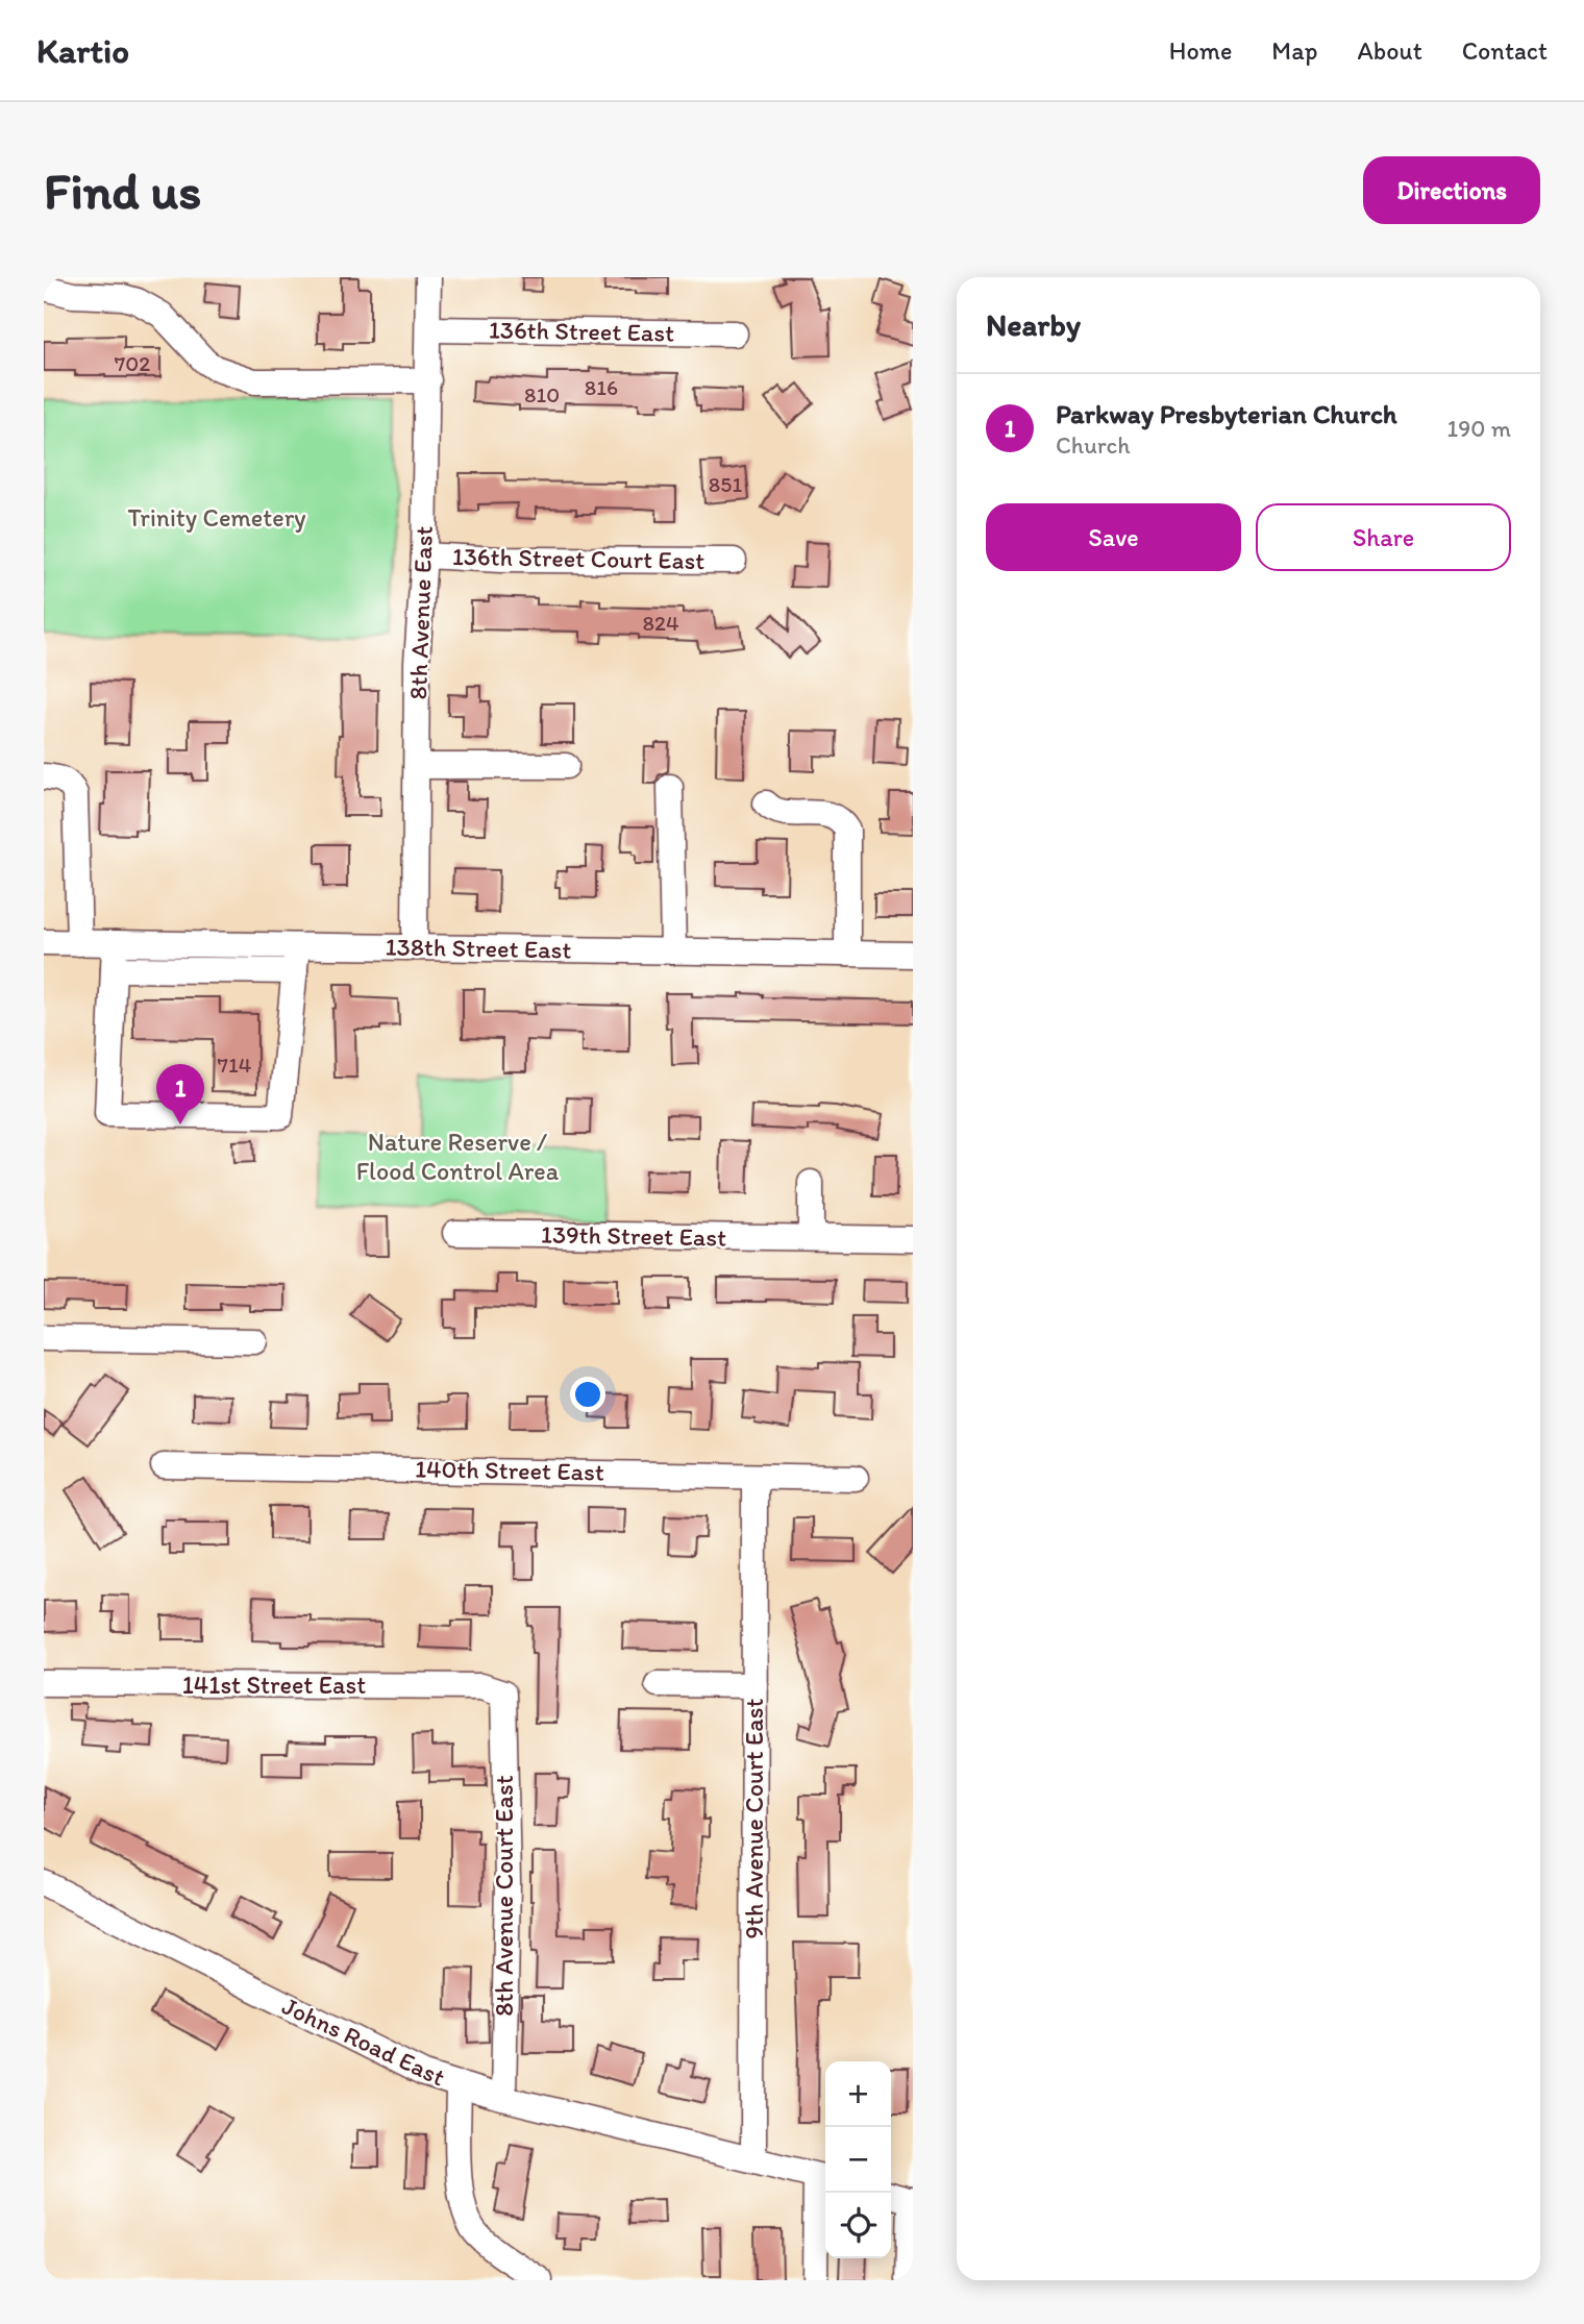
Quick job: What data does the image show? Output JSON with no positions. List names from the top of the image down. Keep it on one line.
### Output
{"streets":{"street":["136th Street East","136th Street Court East","8th Avenue East","138th Street East","139th Street East","140th Street East","141st Street East","9th Avenue Court East","8th Avenue Court East","Johns Road East"]},"crossings":[["136th Street East","8th Avenue East"],["136th Street Court East","8th Avenue East"],["8th Avenue East","138th Street East"],["140th Street East","9th Avenue Court East"],["141st Street East","8th Avenue Court East"],["9th Avenue Court East","Johns Road East"],["8th Avenue Court East","Johns Road East"]],"parks":["Trinity Cemetery","Nature Reserve / Flood Control Area"],"house_numbers":["702","816","810","851","824","714"],"page":{"header":"Kartio","nav":["Home","Map","About","Contact"],"buttons":["Directions",["Save","Share"]],"title":"Find us","heading":"Nearby","list":[{"mark":"1","name":"Parkway Presbyterian Church","note":"Church","value":"190 m"}],"pins":"1","map_buttons":["+","−"]}}
